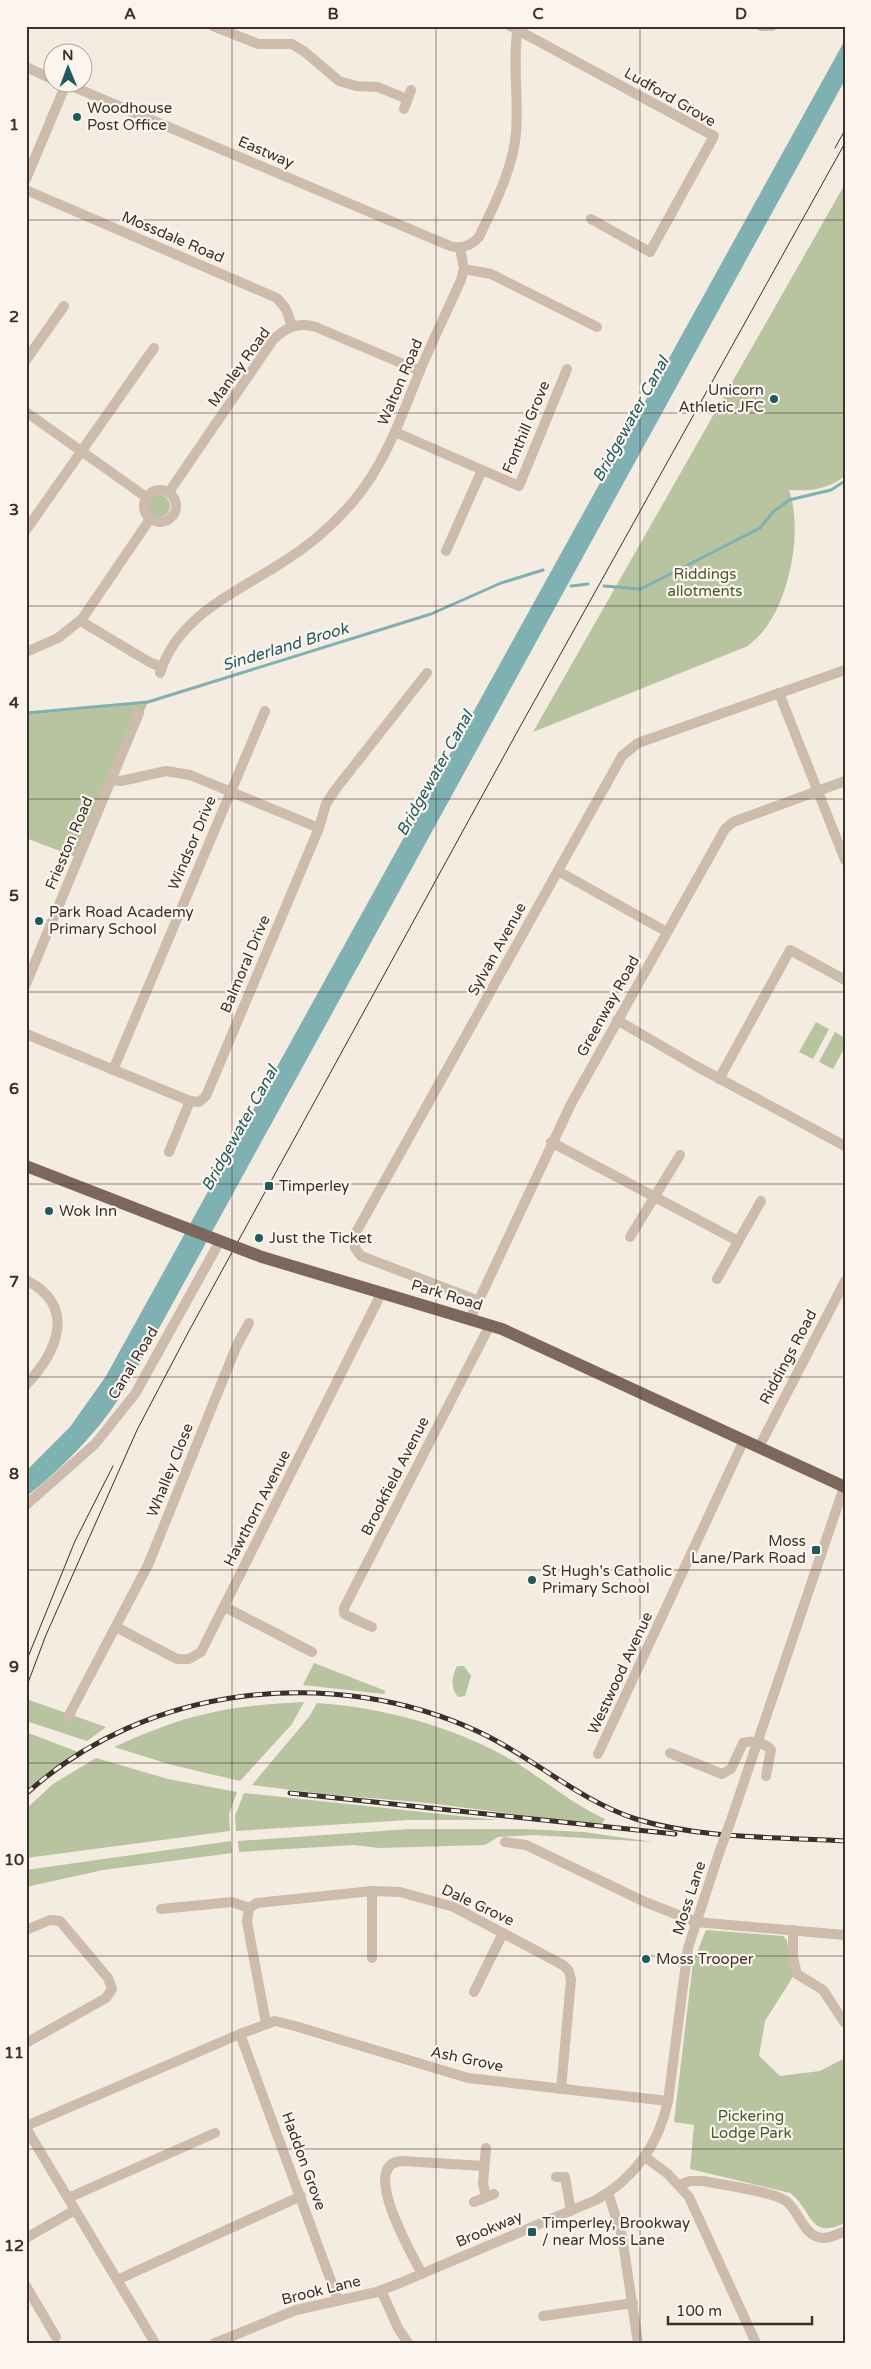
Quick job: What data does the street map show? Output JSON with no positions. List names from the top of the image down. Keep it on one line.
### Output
{"streets":{"main road":["Park Road"],"street":["Ludford Grove","Eastway","Mossdale Road","Manley Road","Walton Road","Fonthill Grove","Frieston Road","Windsor Drive","Sylvan Avenue","Balmoral Drive","Greenway Road","Riddings Road","Canal Road","Whalley Close","Brookfield Avenue","Hawthorn Avenue","Westwood Avenue","Moss Lane","Dale Grove","Ash Grove","Haddon Grove","Brookway","Brook Lane"]},"crossings":[["Mossdale Road","Manley Road"],["Manley Road","Walton Road"],["Walton Road","Fonthill Grove"],["Sylvan Avenue","Greenway Road"],["Greenway Road","Park Road"],["Park Road","Riddings Road"],["Park Road","Canal Road"],["Park Road","Brookfield Avenue"],["Park Road","Hawthorn Avenue"],["Park Road","Westwood Avenue"],["Park Road","Moss Lane"],["Whalley Close","Hawthorn Avenue"],["Moss Lane","Ash Grove"],["Moss Lane","Brookway"],["Dale Grove","Ash Grove"],["Haddon Grove","Brook Lane"],["Brookway","Brook Lane"]],"water":["Bridgewater Canal","Sinderland Brook"],"parks":["Riddings allotments","Pickering Lodge Park"],"places":{"other":["Woodhouse Post Office","Unicorn Athletic JFC","Park Road Academy Primary School","Wok Inn","Just the Ticket","St Hugh's Catholic Primary School","Moss Trooper"],"transit":["Timperley","Moss Lane/Park Road","Timperley, Brookway / near Moss Lane"]},"scale_bar":"100 m","north":"top","grid":{"columns":["A","B","C","D"],"rows":["1","2","3","4","5","6","7","8","9","10","11","12"]}}
